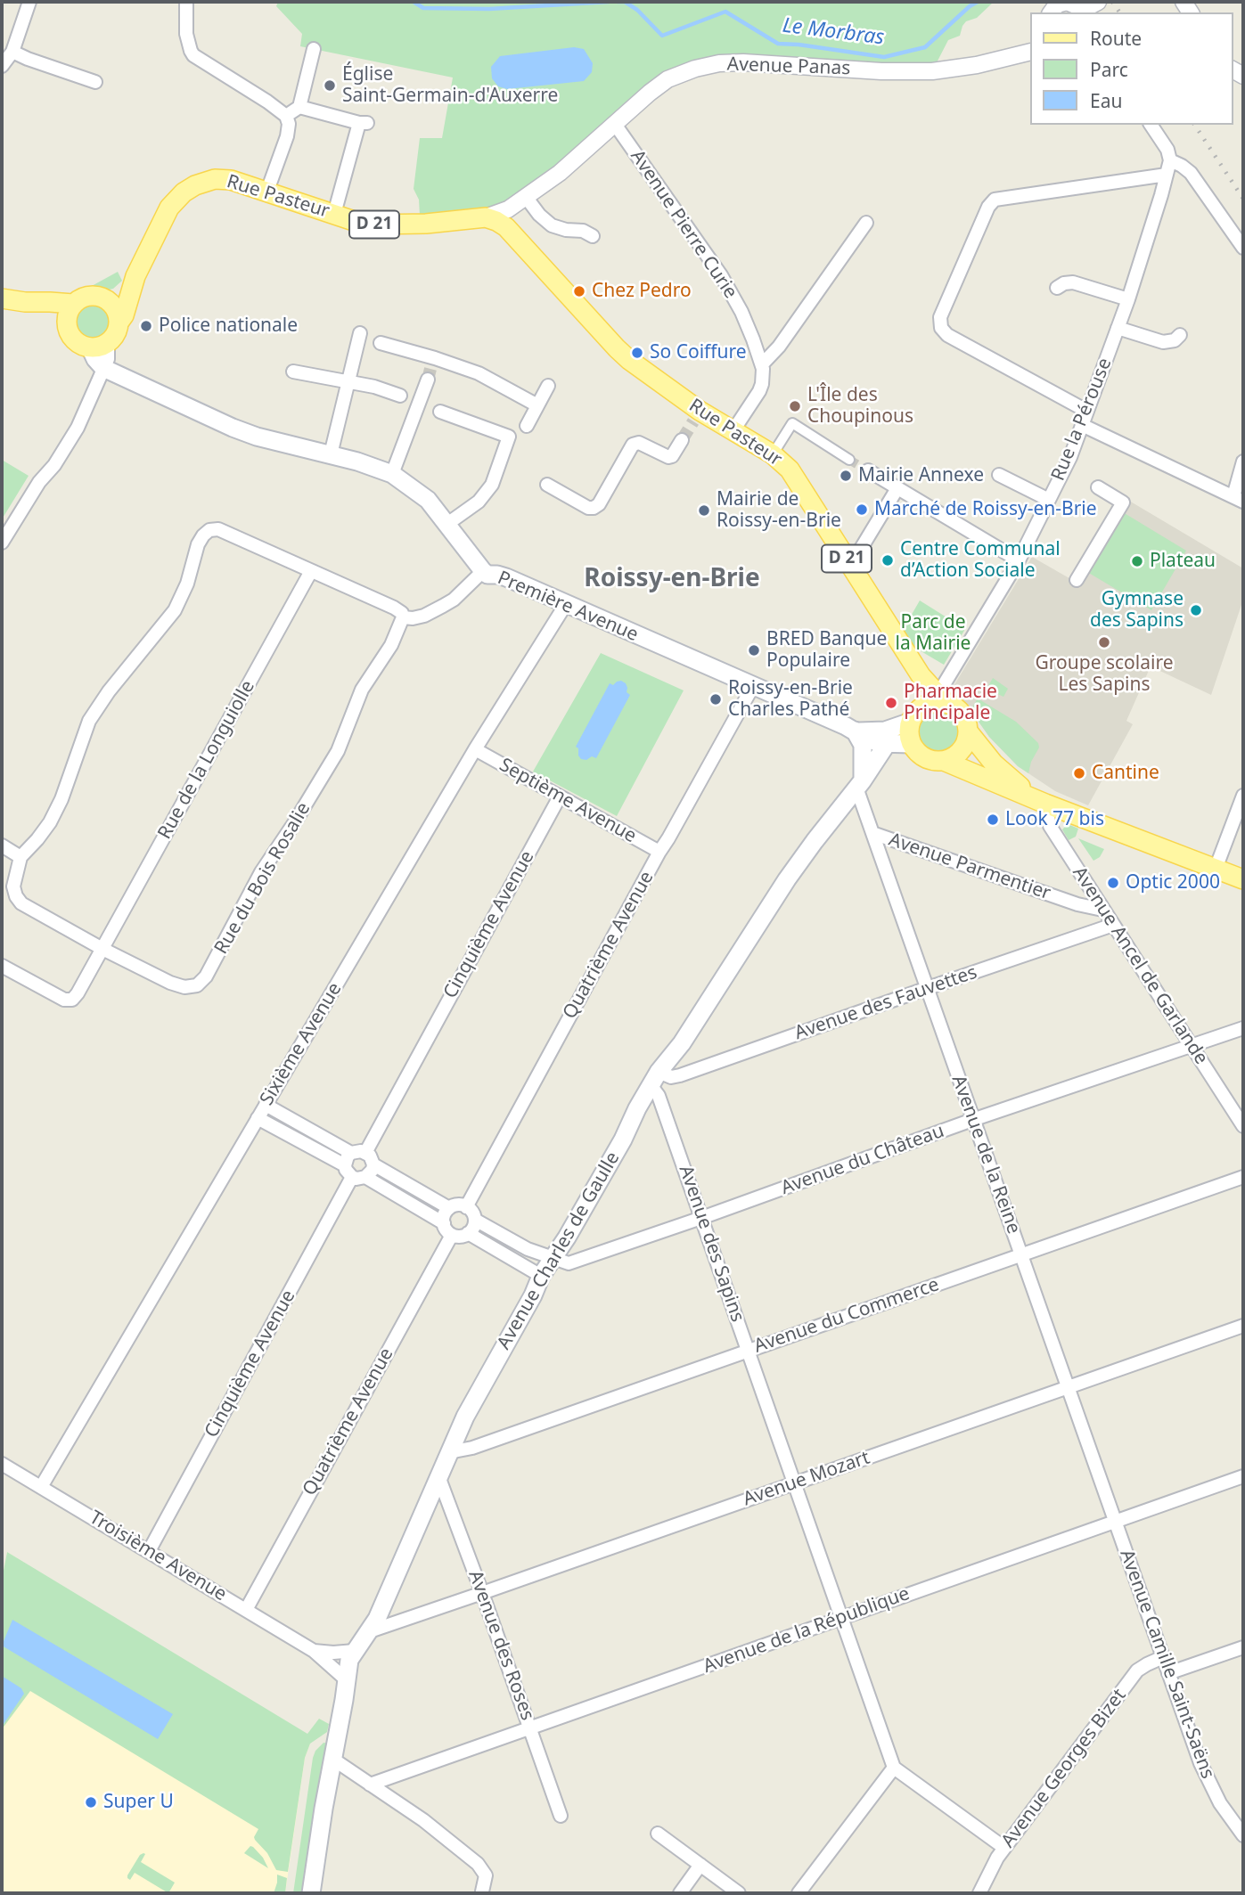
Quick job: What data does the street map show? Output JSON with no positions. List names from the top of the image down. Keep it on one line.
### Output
{"streets":{"main road":["Rue Pasteur","D 21","Première Avenue","Avenue Charles de Gaulle"],"street":["Avenue Panas","Avenue Pierre Curie","Rue la Pérouse","Rue de la Longuiolle","Septième Avenue","Avenue Parmentier","Rue du Bois Rosalie","Cinquième Avenue","Quatrième Avenue","Avenue Ancel de Garlande","Avenue des Fauvettes","Sixième Avenue","Avenue de la Reine","Avenue du Château","Avenue des Sapins","Avenue du Commerce","Avenue Mozart","Troisième Avenue","Avenue de la République","Avenue des Roses","Avenue Camille Saint-Saëns","Avenue Georges Bizet"]},"crossings":[["Avenue Panas","Rue Pasteur"],["Avenue Panas","Avenue Pierre Curie"],["Rue Pasteur","Rue la Pérouse"],["Première Avenue","Quatrième Avenue"],["Première Avenue","Sixième Avenue"],["Rue de la Longuiolle","Rue du Bois Rosalie"],["Septième Avenue","Cinquième Avenue"],["Septième Avenue","Quatrième Avenue"],["Septième Avenue","Sixième Avenue"],["Avenue Parmentier","Avenue Ancel de Garlande"],["Avenue Parmentier","Avenue de la Reine"],["Cinquième Avenue","Troisième Avenue"],["Quatrième Avenue","Avenue du Château"],["Quatrième Avenue","Troisième Avenue"],["Avenue Ancel de Garlande","Avenue des Fauvettes"],["Avenue Ancel de Garlande","Avenue du Château"],["Avenue des Fauvettes","Avenue de la Reine"],["Avenue des Fauvettes","Avenue des Sapins"],["Avenue des Fauvettes","Avenue Charles de Gaulle"],["Sixième Avenue","Troisième Avenue"],["Avenue de la Reine","Avenue du Château"],["Avenue de la Reine","Avenue Charles de Gaulle"],["Avenue de la Reine","Avenue du Commerce"],["Avenue de la Reine","Avenue Mozart"],["Avenue de la Reine","Avenue de la République"],["Avenue de la Reine","Avenue Camille Saint-Saëns"],["Avenue du Château","Avenue des Sapins"],["Avenue du Château","Avenue Charles de Gaulle"],["Avenue des Sapins","Avenue Charles de Gaulle"],["Avenue des Sapins","Avenue du Commerce"],["Avenue des Sapins","Avenue Mozart"],["Avenue des Sapins","Avenue de la République"],["Avenue Charles de Gaulle","Avenue du Commerce"],["Avenue Charles de Gaulle","Avenue Mozart"],["Avenue Charles de Gaulle","Troisième Avenue"],["Avenue Charles de Gaulle","Avenue des Roses"],["Avenue Mozart","Avenue des Roses"],["Avenue de la République","Avenue des Roses"],["Avenue de la République","Avenue Camille Saint-Saëns"],["Avenue Camille Saint-Saëns","Avenue Georges Bizet"]],"districts":["Roissy-en-Brie"],"water":["Le Morbras"],"parks":["Parc de la Mairie"],"places":["Église Saint-Germain-d'Auxerre","Chez Pedro","Police nationale","So Coiffure","L'Île des Choupinous","Mairie Annexe","Marché de Roissy-en-Brie","Mairie de Roissy-en-Brie","Centre Communal d’Action Sociale","Plateau","Gymnase des Sapins","Groupe scolaire Les Sapins","BRED Banque Populaire","Roissy-en-Brie Charles Pathé","Pharmacie Principale","Cantine","Look 77 bis","Optic 2000","Super U"],"legend":["Route","Parc","Eau"]}
